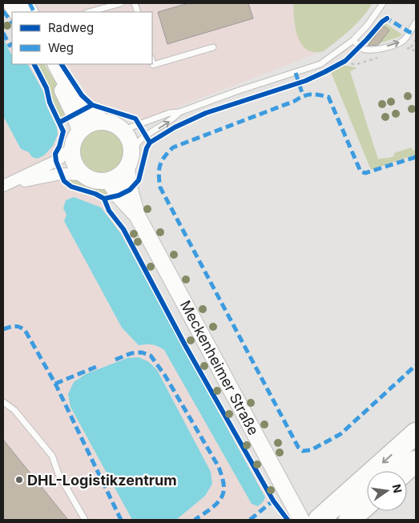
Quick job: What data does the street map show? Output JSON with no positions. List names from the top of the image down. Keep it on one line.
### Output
{"streets":{"main road":["Meckenheimer Straße"]},"places":["DHL-Logistikzentrum"],"legend":["Radweg","Weg"],"north":"right"}
